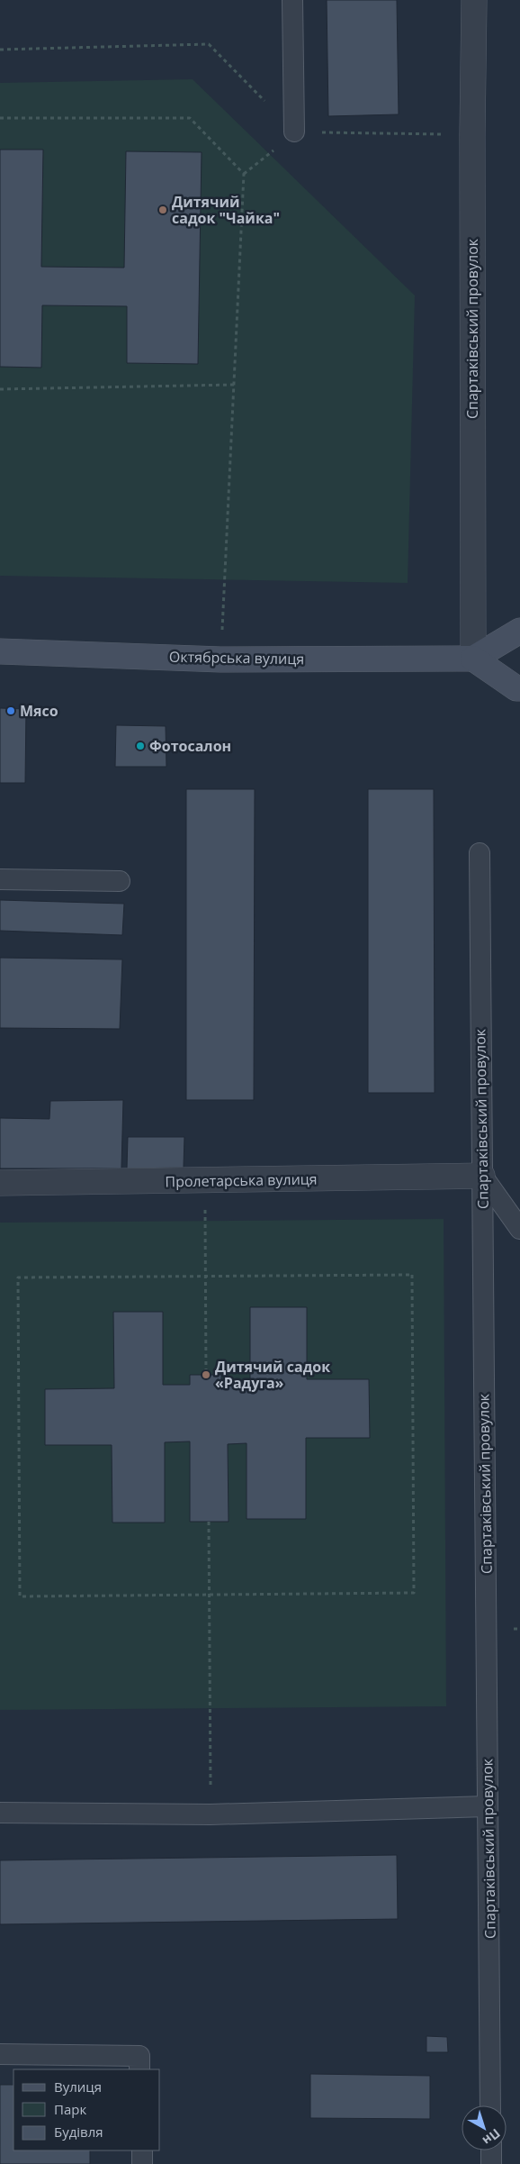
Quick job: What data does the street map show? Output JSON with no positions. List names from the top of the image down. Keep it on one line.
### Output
{"streets":{"main road":["Октябрська вулиця"],"street":["Спартаківський провулок","Пролетарська вулиця"]},"crossings":[["Спартаківський провулок","Октябрська вулиця"],["Спартаківський провулок","Пролетарська вулиця"]],"places":["Дитячий садок \"Чайка\"","Мясо","Фотосалон","Дитячий садок «Радуга»"],"legend":["Вулиця","Парк","Будівля"],"north":"bottom right"}
